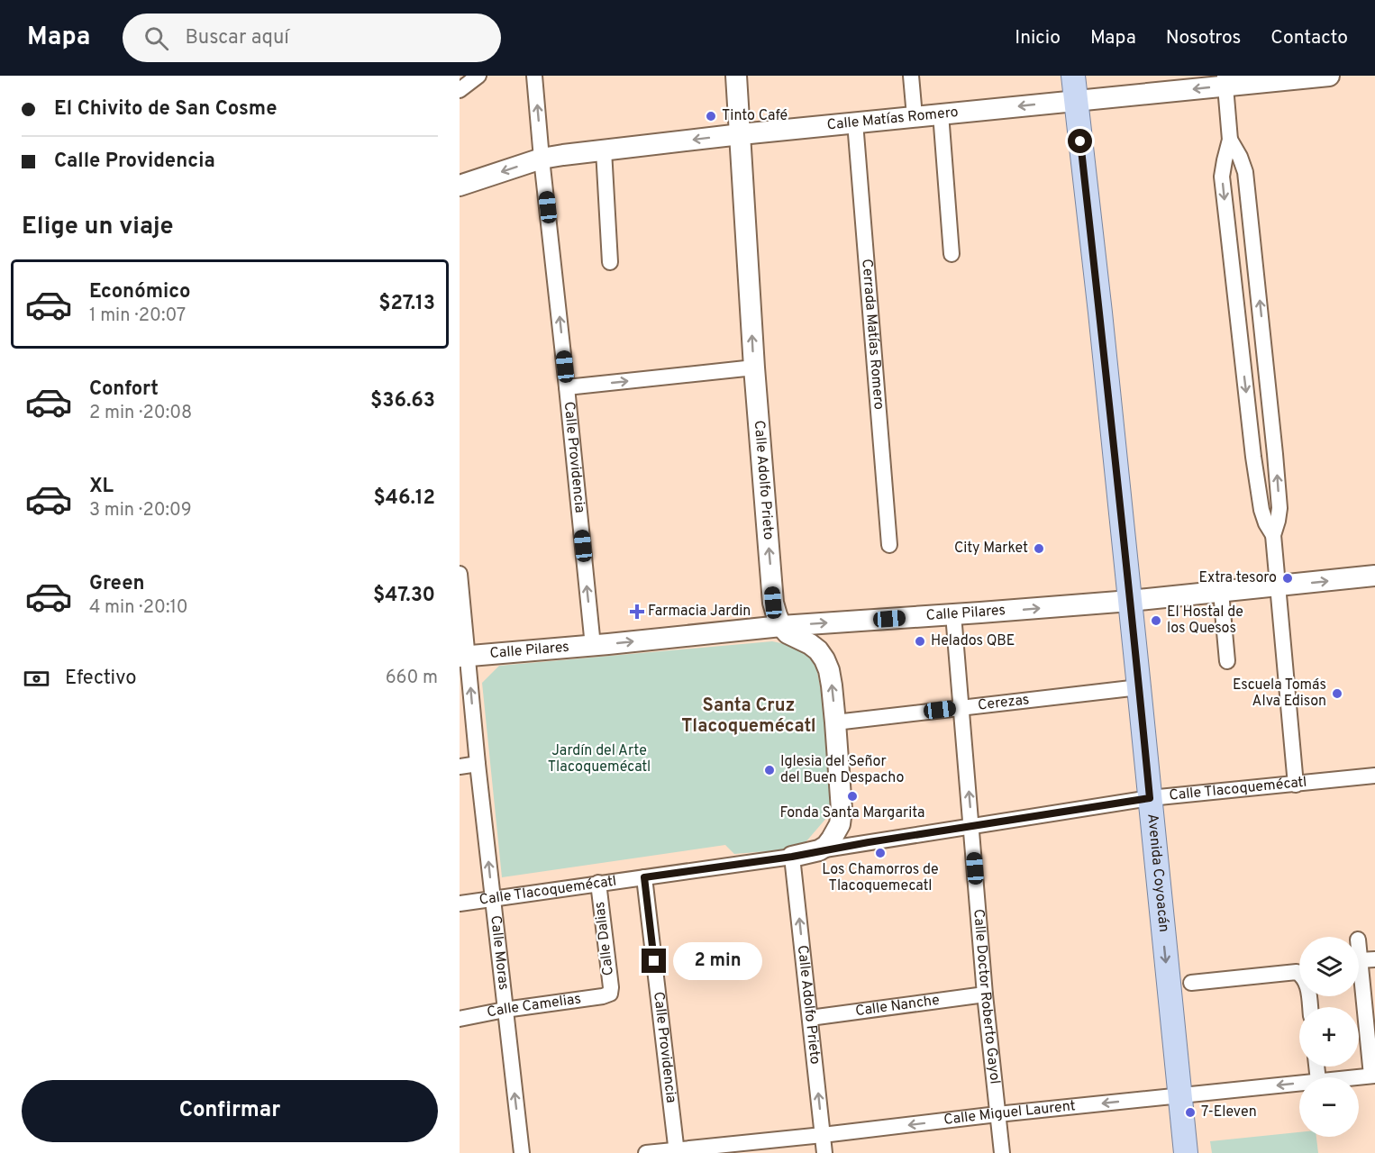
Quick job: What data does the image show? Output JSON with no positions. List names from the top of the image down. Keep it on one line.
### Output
{"streets":{"main road":["Avenida Coyoacán"],"street":["Calle Matías Romero","Cerrada Matías Romero","Calle Providencia","Calle Adolfo Prieto","Calle Pilares","Cerezas","Calle Tlacoquemécatl","Calle Dalias","Calle Moras","Calle Doctor Roberto Gayol","Calle Camelias","Calle Nanche","Calle Miguel Laurent"]},"crossings":[["Calle Matías Romero","Cerrada Matías Romero"],["Calle Matías Romero","Calle Providencia"],["Calle Matías Romero","Calle Adolfo Prieto"],["Calle Matías Romero","Avenida Coyoacán"],["Calle Providencia","Calle Pilares"],["Calle Providencia","Calle Tlacoquemécatl"],["Calle Providencia","Calle Miguel Laurent"],["Calle Adolfo Prieto","Calle Pilares"],["Calle Adolfo Prieto","Calle Tlacoquemécatl"],["Calle Adolfo Prieto","Calle Nanche"],["Calle Adolfo Prieto","Calle Miguel Laurent"],["Calle Pilares","Avenida Coyoacán"],["Calle Pilares","Calle Moras"],["Calle Pilares","Calle Doctor Roberto Gayol"],["Cerezas","Avenida Coyoacán"],["Cerezas","Calle Doctor Roberto Gayol"],["Calle Tlacoquemécatl","Avenida Coyoacán"],["Calle Tlacoquemécatl","Calle Dalias"],["Calle Tlacoquemécatl","Calle Moras"],["Calle Tlacoquemécatl","Calle Doctor Roberto Gayol"],["Avenida Coyoacán","Calle Miguel Laurent"],["Calle Dalias","Calle Camelias"],["Calle Moras","Calle Camelias"],["Calle Doctor Roberto Gayol","Calle Nanche"],["Calle Doctor Roberto Gayol","Calle Miguel Laurent"]],"one_way":["Calle Matías Romero","Calle Providencia","Calle Adolfo Prieto","Calle Pilares","Calle Moras","Calle Miguel Laurent"],"districts":["Santa Cruz Tlacoquemécatl"],"parks":["Jardín del Arte Tlacoquemécatl"],"places":{"other":["Tinto Café","City Market","Extra tesoro","El Hostal de los Quesos","Helados QBE","Escuela Tomás Alva Edison","Iglesia del Señor del Buen Despacho","Fonda Santa Margarita","Los Chamorros de Tlacoquemecatl","7-Eleven"],"health":["Farmacia Jardin"]},"page":{"header":"Mapa","search":"Buscar aquí","nav":["Inicio","Mapa","Nosotros","Contacto"],"banner":["El Chivito de San Cosme","Calle Providencia"],"heading":"Elige un viaje","list":[{"name":"Económico","note":"1 min · 20:07","value":"$27.13"},{"name":"Confort","note":"2 min · 20:08","value":"$36.63"},{"name":"XL","note":"3 min · 20:09","value":"$46.12"},{"name":"Green","note":"4 min · 20:10","value":"$47.30"}],"pay":["Efectivo","660 m"],"map_buttons":["+","−"],"bubble":"2 min","buttons":"Confirmar"}}
